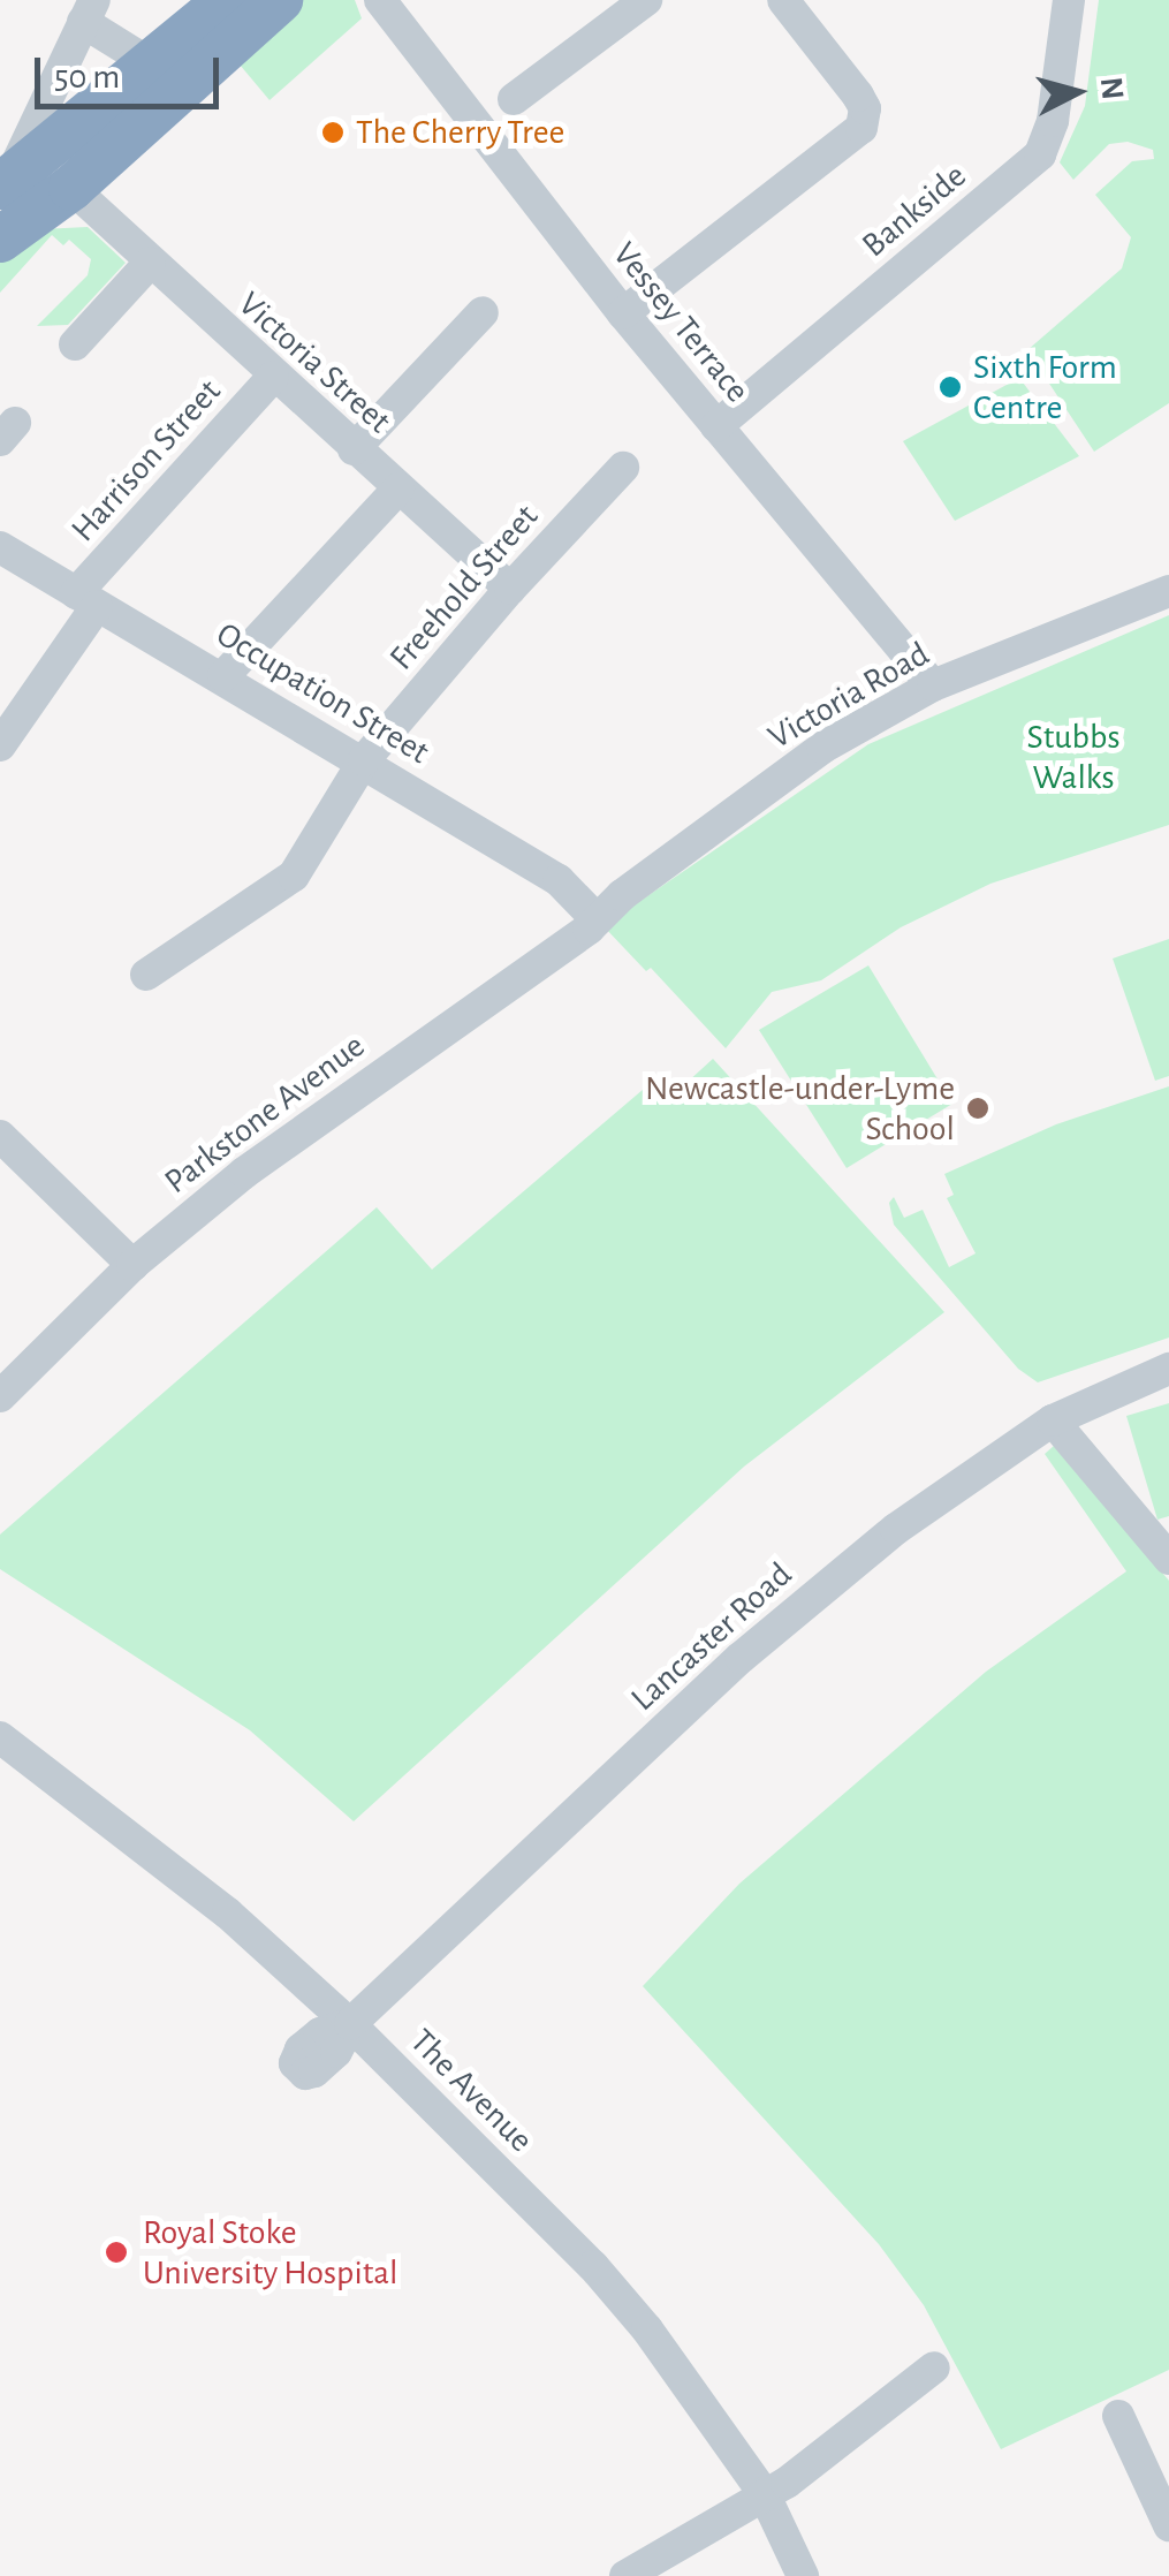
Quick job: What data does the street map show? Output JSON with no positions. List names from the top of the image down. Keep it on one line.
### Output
{"streets":{"street":["Bankside","Vessey Terrace","Victoria Street","Harrison Street","Freehold Street","Occupation Street","Victoria Road","Parkstone Avenue","Lancaster Road","The Avenue"]},"crossings":[["Bankside","Vessey Terrace"],["Vessey Terrace","Victoria Road"],["Victoria Street","Harrison Street"],["Victoria Street","Freehold Street"],["Harrison Street","Occupation Street"],["Freehold Street","Occupation Street"],["Occupation Street","Victoria Road"],["Occupation Street","Parkstone Avenue"],["Victoria Road","Parkstone Avenue"],["Lancaster Road","The Avenue"]],"parks":["Stubbs Walks"],"places":["The Cherry Tree","Sixth Form Centre","Newcastle-under-Lyme School","Royal Stoke University Hospital"],"scale_bar":"50 m","north":"right"}
